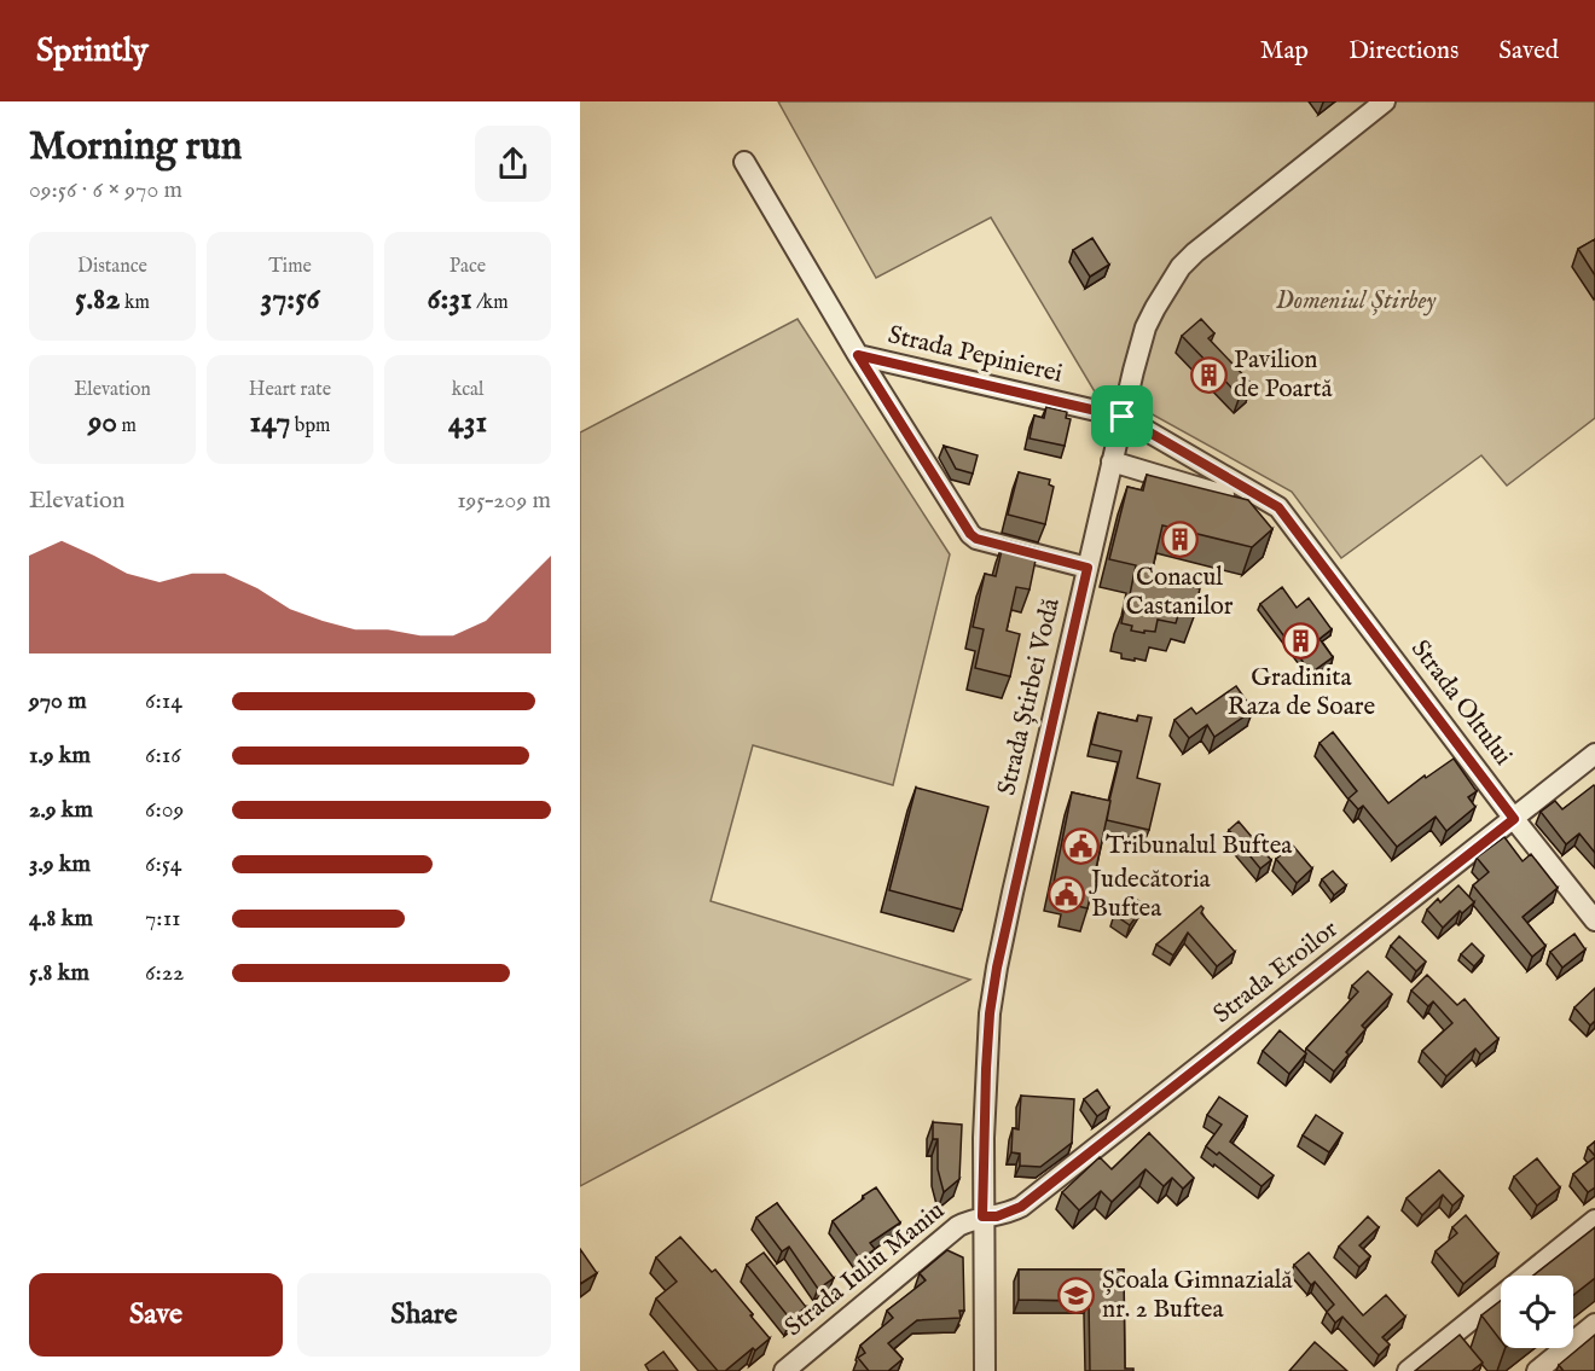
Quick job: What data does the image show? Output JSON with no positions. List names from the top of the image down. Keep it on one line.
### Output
{"streets":{"street":["Strada Pepinierei","Strada Știrbei Vodă","Strada Oltului","Strada Eroilor","Strada Iuliu Maniu"]},"crossings":[["Strada Pepinierei","Strada Știrbei Vodă"],["Strada Pepinierei","Strada Oltului"],["Strada Știrbei Vodă","Strada Oltului"],["Strada Știrbei Vodă","Strada Eroilor"],["Strada Știrbei Vodă","Strada Iuliu Maniu"],["Strada Oltului","Strada Eroilor"],["Strada Eroilor","Strada Iuliu Maniu"]],"parks":["Domeniul Știrbey"],"places":{"building":["Pavilion de Poartă","Conacul Castanilor","Gradinita Raza de Soare"],"public building":["Tribunalul Buftea","Judecătoria Buftea"],"school or university":["Școala Gimnazială nr. 2 Buftea"]},"page":{"header":"Sprintly","nav":["Map","Directions","Saved"],"heading":["Morning run","09:56 · 6 × 970 m"],"stats":[["Distance","5.82 km"],["Time","37:56"],["Pace","6:31 /km"],["Elevation","90 m"],["Heart rate","147 bpm"],["kcal","431"]],"chart":["Elevation","195–209 m"],"list":[{"name":"970 m","note":"6:14"},{"name":"1.9 km","note":"6:16"},{"name":"2.9 km","note":"6:09"},{"name":"3.9 km","note":"6:54"},{"name":"4.8 km","note":"7:11"},{"name":"5.8 km","note":"6:22"}],"buttons":["Save","Share"]}}
